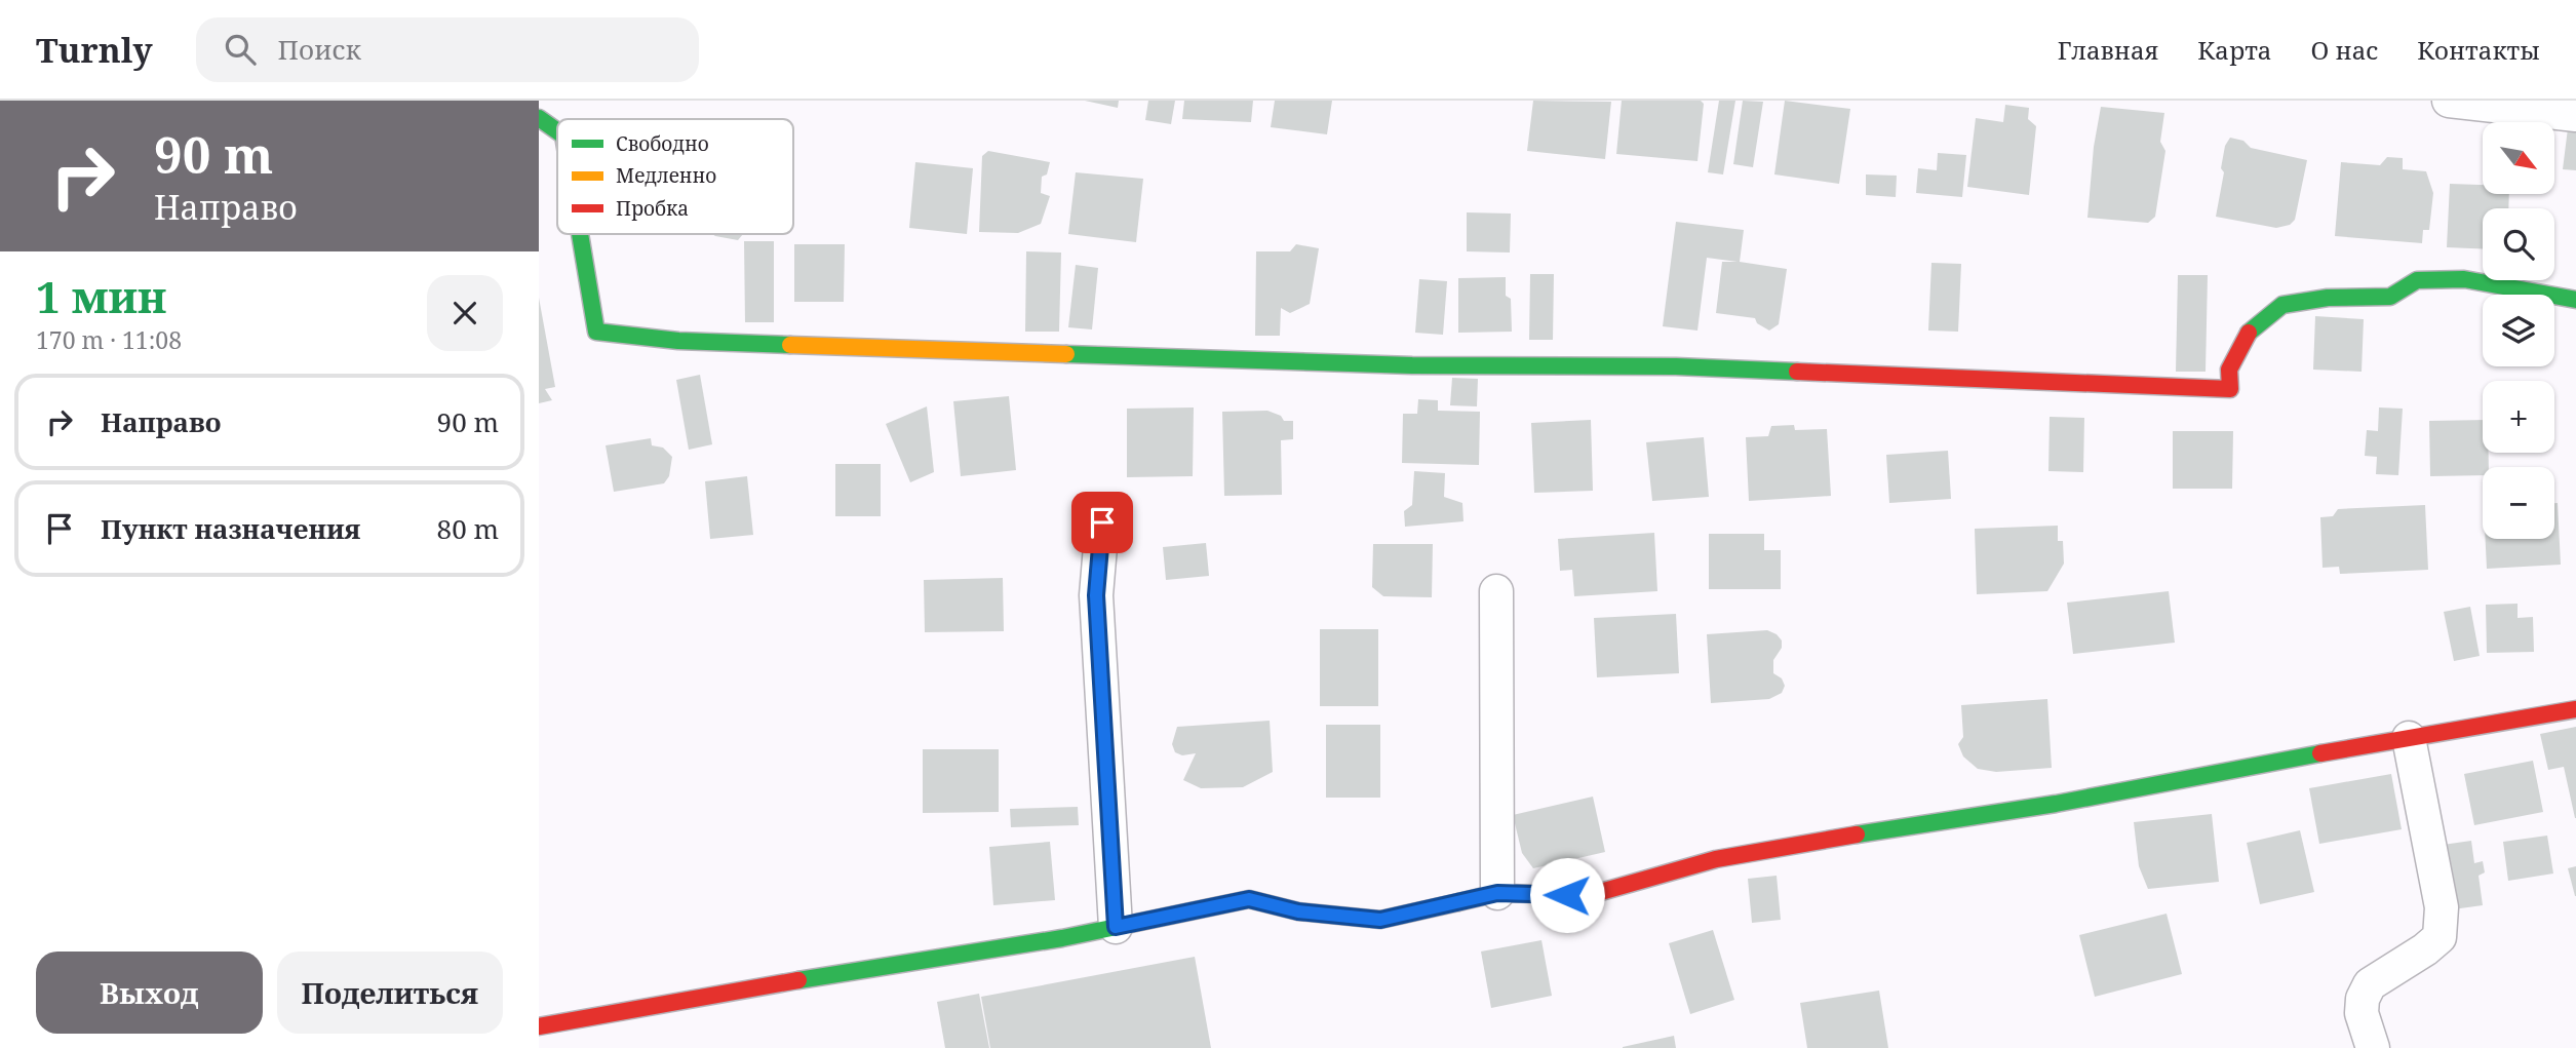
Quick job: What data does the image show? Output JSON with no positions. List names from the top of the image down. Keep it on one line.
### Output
{"legend":["Свободно","Медленно","Пробка"],"north":"bottom right","page":{"header":"Turnly","search":"Поиск","nav":["Главная","Карта","О нас","Контакты"],"turn":["90 m","Направо"],"map_buttons":["+","−"],"heading":["1 мин","170 m · 11:08"],"list":[{"name":"Направо","value":"90 m"},{"name":"Пункт назначения","value":"80 m"}],"buttons":["Выход","Поделиться"]}}
